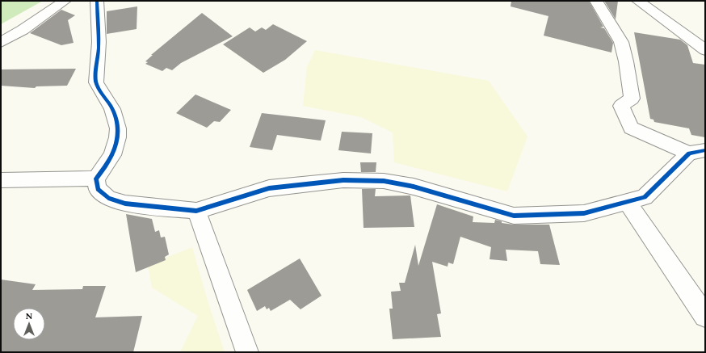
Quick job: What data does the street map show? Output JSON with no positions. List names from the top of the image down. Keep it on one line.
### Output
{"north":"top"}
